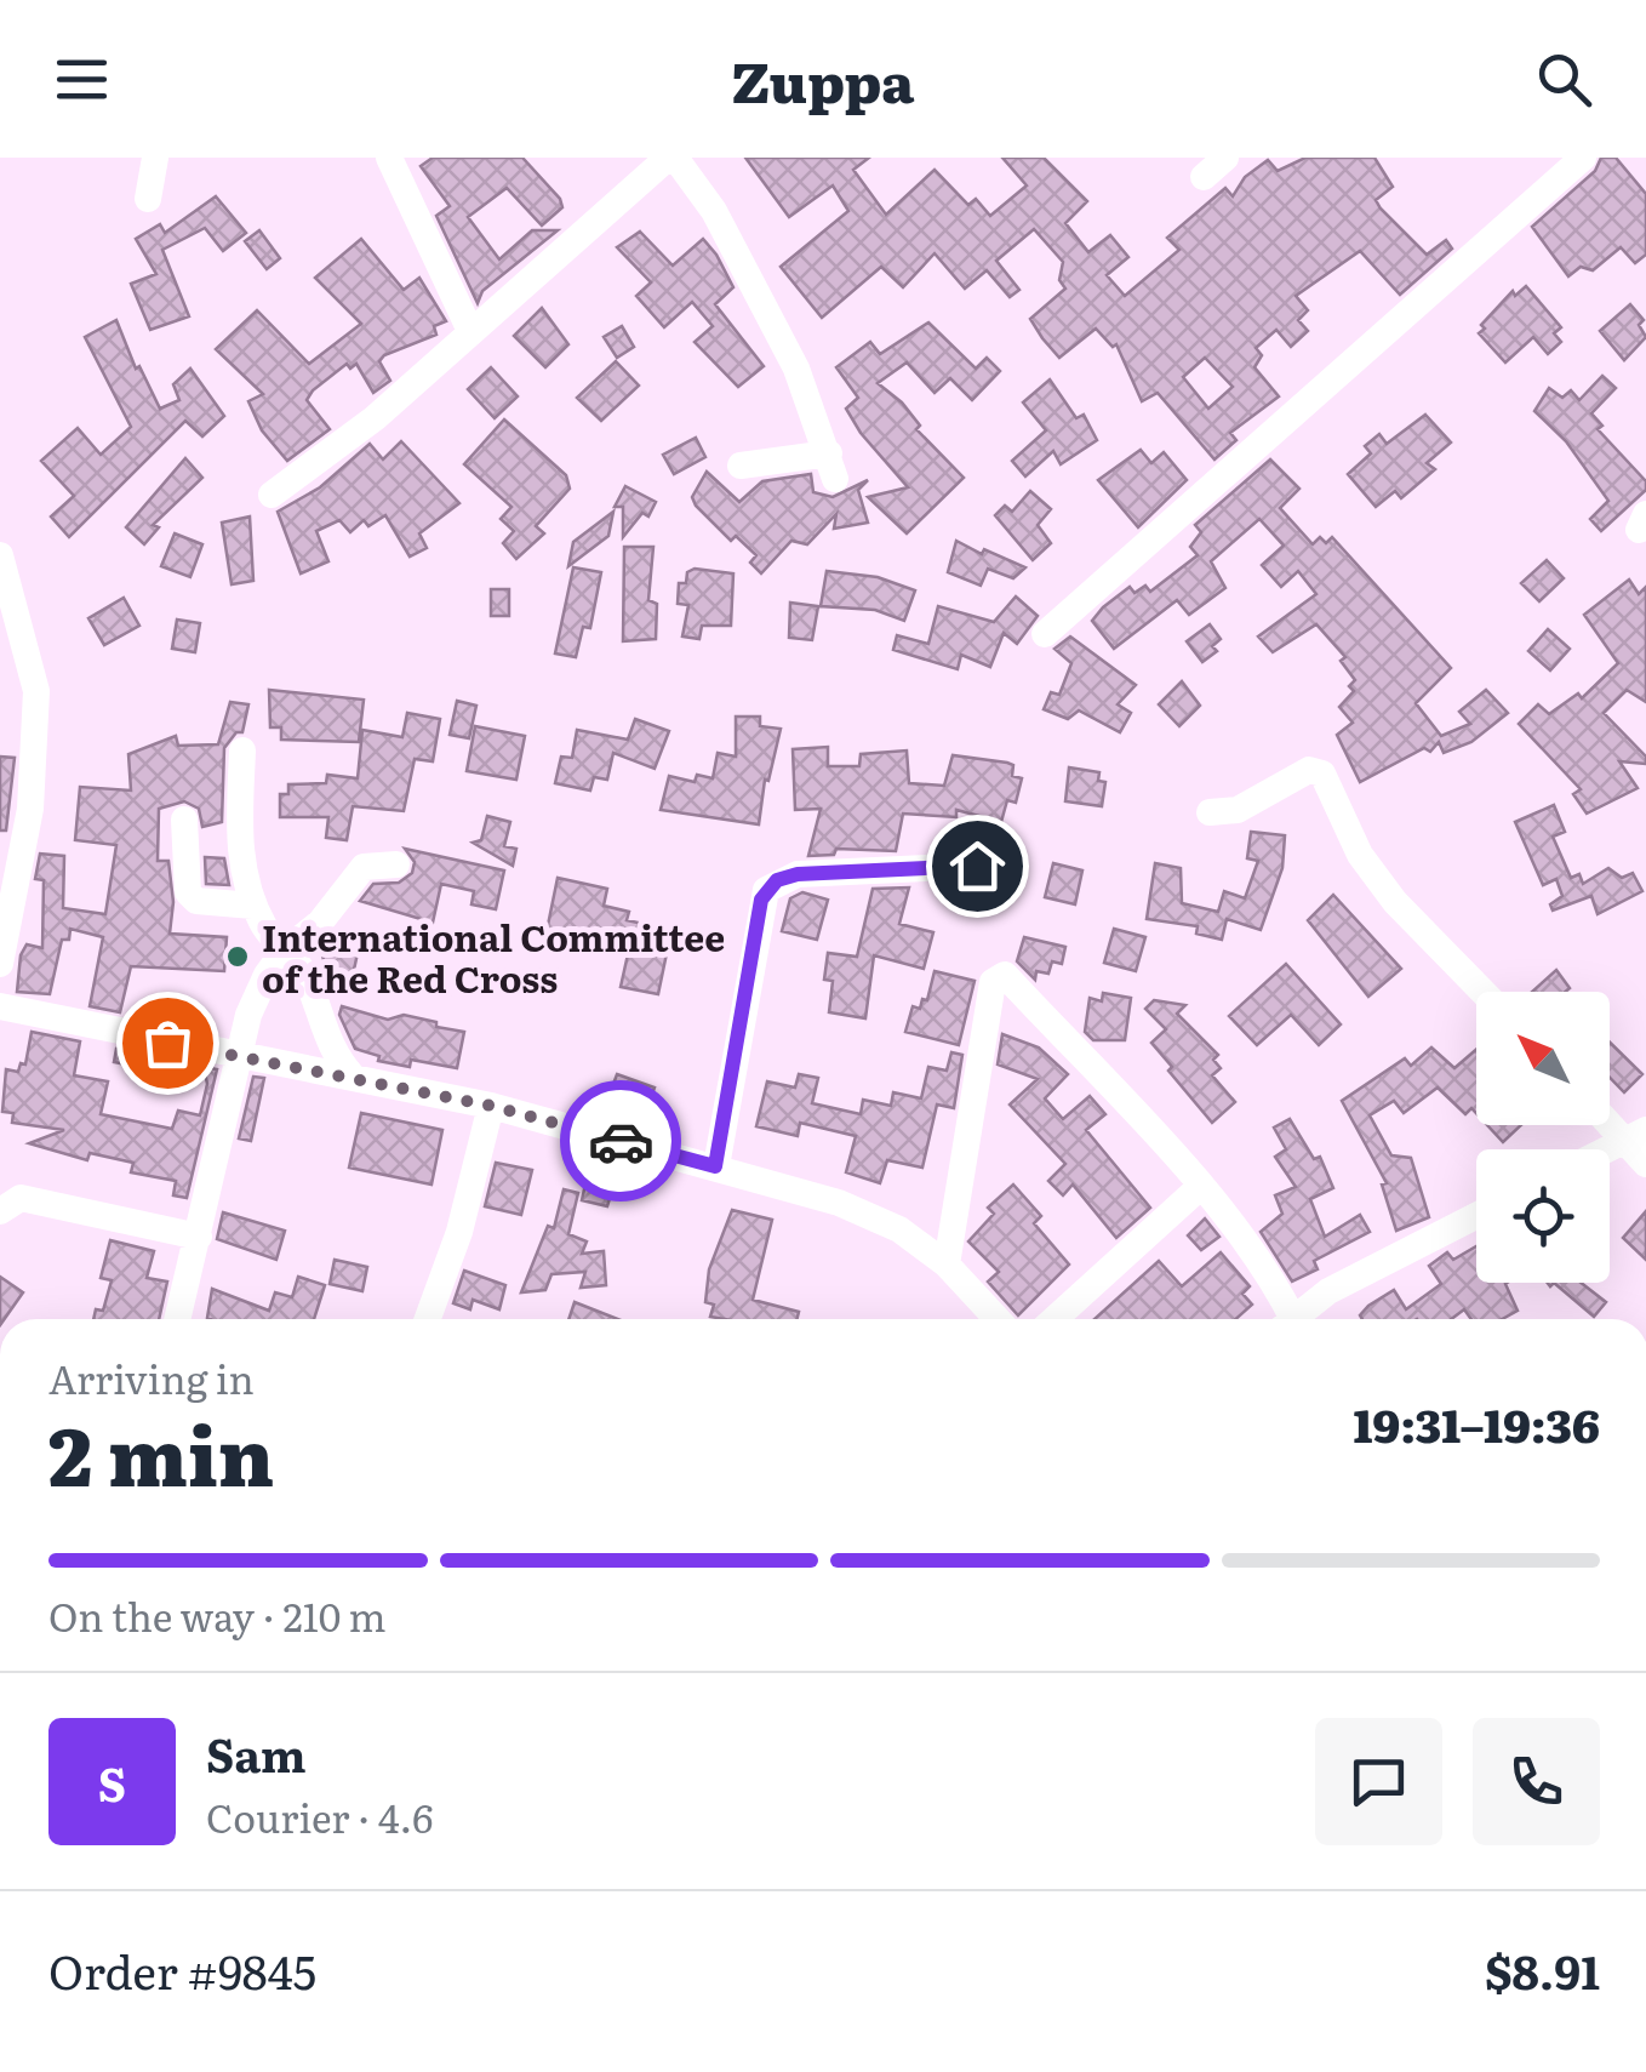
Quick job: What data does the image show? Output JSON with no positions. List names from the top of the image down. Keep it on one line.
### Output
{"places":["International Committee of the Red Cross"],"north":"top left","page":{"header":"Zuppa","heading":["2 min","Arriving in","19:31–19:36"],"panel":["Sam","Courier · 4.6","Order #9845","$8.91"],"bar":"On the way · 210 m","round":"S"}}
